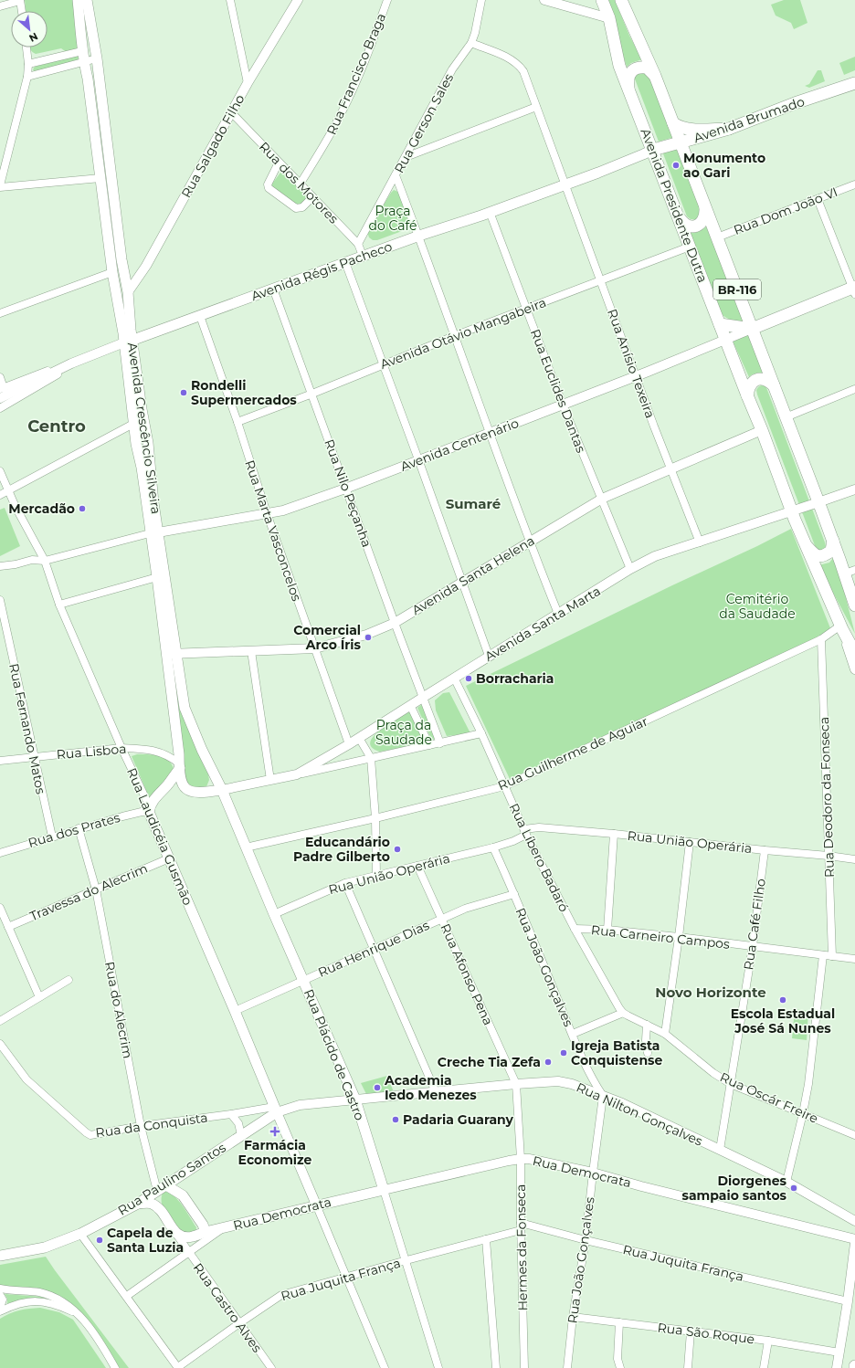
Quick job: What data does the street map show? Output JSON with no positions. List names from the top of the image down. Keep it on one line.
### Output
{"streets":{"main road":["Avenida Brumado","Avenida Presidente Dutra","Avenida Régis Pacheco","BR-116","Avenida Crescêncio Silveira","Rua Laudicéia Gusmão","Rua Plácido de Castro","Rua Democrata","Rua Paulino Santos"],"street":["Rua Francisco Braga","Rua Gerson Sales","Rua Salgado Filho","Rua dos Motores","Rua Dom João VI","Avenida Otávio Mangabeira","Rua Anísio Texeira","Rua Euclides Dantas","Avenida Centenário","Rua Nilo Peçanha","Rua Marta Vasconcelos","Avenida Santa Helena","Avenida Santa Marta","Rua Fernando Matos","Rua Lisboa","Rua Guilherme de Aguiar","Rua Deodoro da Fonseca","Rua dos Prates","Rua União Operária","Rua Líbero Badaró","Travessa do Alecrim","Rua Café Filho","Rua Carneiro Campos","Rua Henrique Dias","Rua João Gonçalves","Rua Afonso Pena","Rua do Alecrim","Rua Oscár Freire","Rua Nilton Gonçalves","Rua da Conquista","Hermes da Fonseca","Rua Juquita França","Rua Castro Alves","Rua São Roque"]},"crossings":[["Rua Francisco Braga","Rua dos Motores"],["Avenida Brumado","Avenida Presidente Dutra"],["Avenida Brumado","Avenida Régis Pacheco"],["Avenida Brumado","BR-116"],["Rua Gerson Sales","Rua dos Motores"],["Rua Gerson Sales","Rua Anísio Texeira"],["Rua Salgado Filho","Rua dos Motores"],["Rua Salgado Filho","Avenida Crescêncio Silveira"],["Rua dos Motores","Avenida Régis Pacheco"],["Avenida Presidente Dutra","Avenida Régis Pacheco"],["Avenida Presidente Dutra","BR-116"],["Avenida Presidente Dutra","Avenida Otávio Mangabeira"],["Avenida Presidente Dutra","Avenida Centenário"],["Avenida Presidente Dutra","Avenida Santa Helena"],["Avenida Presidente Dutra","Avenida Santa Marta"],["Rua Dom João VI","BR-116"],["Avenida Régis Pacheco","Rua Anísio Texeira"],["Avenida Régis Pacheco","Rua Euclides Dantas"],["Avenida Régis Pacheco","Avenida Crescêncio Silveira"],["Avenida Régis Pacheco","Rua Nilo Peçanha"],["Avenida Régis Pacheco","Rua Marta Vasconcelos"],["BR-116","Avenida Centenário"],["BR-116","Avenida Santa Marta"],["BR-116","Rua Guilherme de Aguiar"],["Avenida Otávio Mangabeira","Rua Anísio Texeira"],["Avenida Otávio Mangabeira","Rua Euclides Dantas"],["Avenida Otávio Mangabeira","Rua Nilo Peçanha"],["Avenida Otávio Mangabeira","Rua Marta Vasconcelos"],["Rua Anísio Texeira","Avenida Centenário"],["Rua Anísio Texeira","Avenida Santa Helena"],["Rua Anísio Texeira","Avenida Santa Marta"],["Rua Euclides Dantas","Avenida Centenário"],["Rua Euclides Dantas","Avenida Santa Helena"],["Rua Euclides Dantas","Avenida Santa Marta"],["Avenida Crescêncio Silveira","Avenida Centenário"],["Avenida Crescêncio Silveira","Avenida Santa Helena"],["Avenida Crescêncio Silveira","Avenida Santa Marta"],["Avenida Crescêncio Silveira","Rua Lisboa"],["Avenida Crescêncio Silveira","Rua Plácido de Castro"],["Avenida Centenário","Rua Nilo Peçanha"],["Avenida Centenário","Rua Marta Vasconcelos"],["Rua Nilo Peçanha","Avenida Santa Helena"],["Rua Nilo Peçanha","Avenida Santa Marta"],["Rua Marta Vasconcelos","Avenida Santa Helena"],["Rua Marta Vasconcelos","Avenida Santa Marta"],["Avenida Santa Marta","Rua Líbero Badaró"],["Avenida Santa Marta","Rua Plácido de Castro"],["Rua Fernando Matos","Rua Lisboa"],["Rua Fernando Matos","Rua dos Prates"],["Rua Lisboa","Rua Laudicéia Gusmão"],["Rua Guilherme de Aguiar","Rua Deodoro da Fonseca"],["Rua Guilherme de Aguiar","Rua Líbero Badaró"],["Rua Guilherme de Aguiar","Rua Plácido de Castro"],["Rua Deodoro da Fonseca","Rua União Operária"],["Rua Deodoro da Fonseca","Rua Carneiro Campos"],["Rua dos Prates","Rua Laudicéia Gusmão"],["Rua dos Prates","Rua do Alecrim"],["Rua Laudicéia Gusmão","Travessa do Alecrim"],["Rua Laudicéia Gusmão","Rua Henrique Dias"],["Rua Laudicéia Gusmão","Rua Nilton Gonçalves"],["Rua Laudicéia Gusmão","Rua da Conquista"],["Rua Laudicéia Gusmão","Rua Paulino Santos"],["Rua União Operária","Rua Líbero Badaró"],["Rua União Operária","Rua Café Filho"],["Rua União Operária","Rua João Gonçalves"],["Rua União Operária","Rua Afonso Pena"],["Rua União Operária","Rua Plácido de Castro"],["Rua Líbero Badaró","Rua Carneiro Campos"],["Rua Líbero Badaró","Rua Oscár Freire"],["Travessa do Alecrim","Rua do Alecrim"],["Rua Café Filho","Rua Carneiro Campos"],["Rua Café Filho","Rua Oscár Freire"],["Rua Café Filho","Rua Nilton Gonçalves"],["Rua Henrique Dias","Rua João Gonçalves"],["Rua Henrique Dias","Rua Afonso Pena"],["Rua Henrique Dias","Rua Plácido de Castro"],["Rua João Gonçalves","Rua Nilton Gonçalves"],["Rua João Gonçalves","Rua Democrata"],["Rua João Gonçalves","Rua Juquita França"],["Rua João Gonçalves","Rua São Roque"],["Rua Afonso Pena","Rua Nilton Gonçalves"],["Rua Afonso Pena","Hermes da Fonseca"],["Rua do Alecrim","Rua da Conquista"],["Rua do Alecrim","Rua Paulino Santos"],["Rua Plácido de Castro","Rua Nilton Gonçalves"],["Rua Plácido de Castro","Rua Democrata"],["Rua Plácido de Castro","Rua Juquita França"],["Rua Nilton Gonçalves","Rua da Conquista"],["Rua Nilton Gonçalves","Rua Paulino Santos"],["Rua Nilton Gonçalves","Hermes da Fonseca"],["Rua da Conquista","Rua Paulino Santos"],["Rua Democrata","Hermes da Fonseca"],["Rua Democrata","Rua Castro Alves"],["Hermes da Fonseca","Rua Juquita França"],["Rua Juquita França","Rua Castro Alves"]],"districts":["Centro","Sumaré","Novo Horizonte"],"parks":["Praça do Café","Cemitério da Saudade","Praça da Saudade"],"places":{"other":["Monumento ao Gari","Rondelli Supermercados","Mercadão","Comercial Arco Íris","Borracharia","Educandário Padre Gilberto","Escola Estadual José Sá Nunes","Igreja Batista Conquistense","Creche Tia Zefa","Academia Iedo Menezes","Padaria Guarany","Diorgenes sampaio santos","Capela de Santa Luzia"],"health":["Farmácia Economize"]},"north":"bottom right"}
